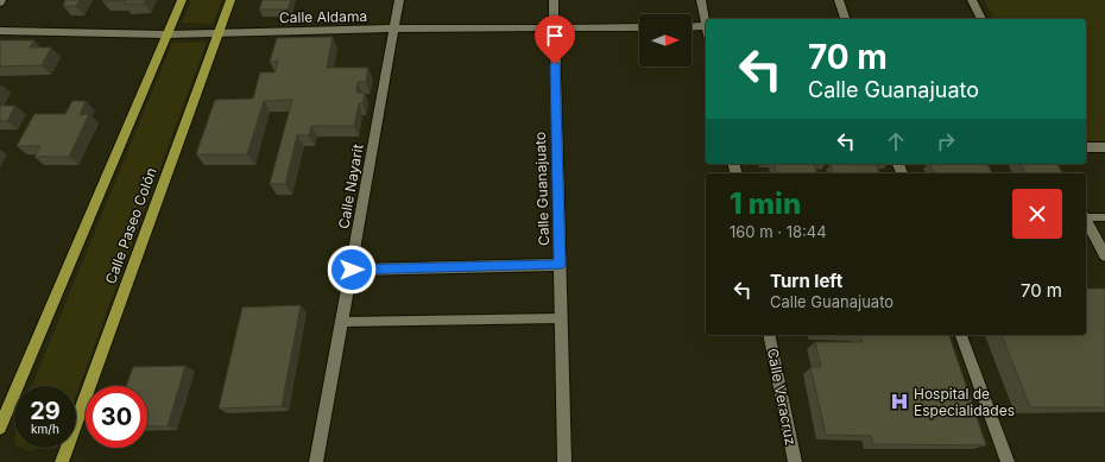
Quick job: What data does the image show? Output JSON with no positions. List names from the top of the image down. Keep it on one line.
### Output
{"streets":{"main road":["Calle Paseo Colón"],"street":["Calle Aldama","Calle Nayarit","Calle Guanajuato","Calle Veracruz"]},"crossings":[["Calle Aldama","Calle Nayarit"],["Calle Aldama","Calle Guanajuato"],["Calle Aldama","Calle Paseo Colón"]],"places":{"hospital":["Hospital de Especialidades"]},"north":"right","page":{"turn":["70 m","Calle Guanajuato"],"heading":["1 min","160 m · 18:44"],"list":[{"name":"Turn left","note":"Calle Guanajuato","value":"70 m"}],"speed":"29 km/h","limit":"30"}}
